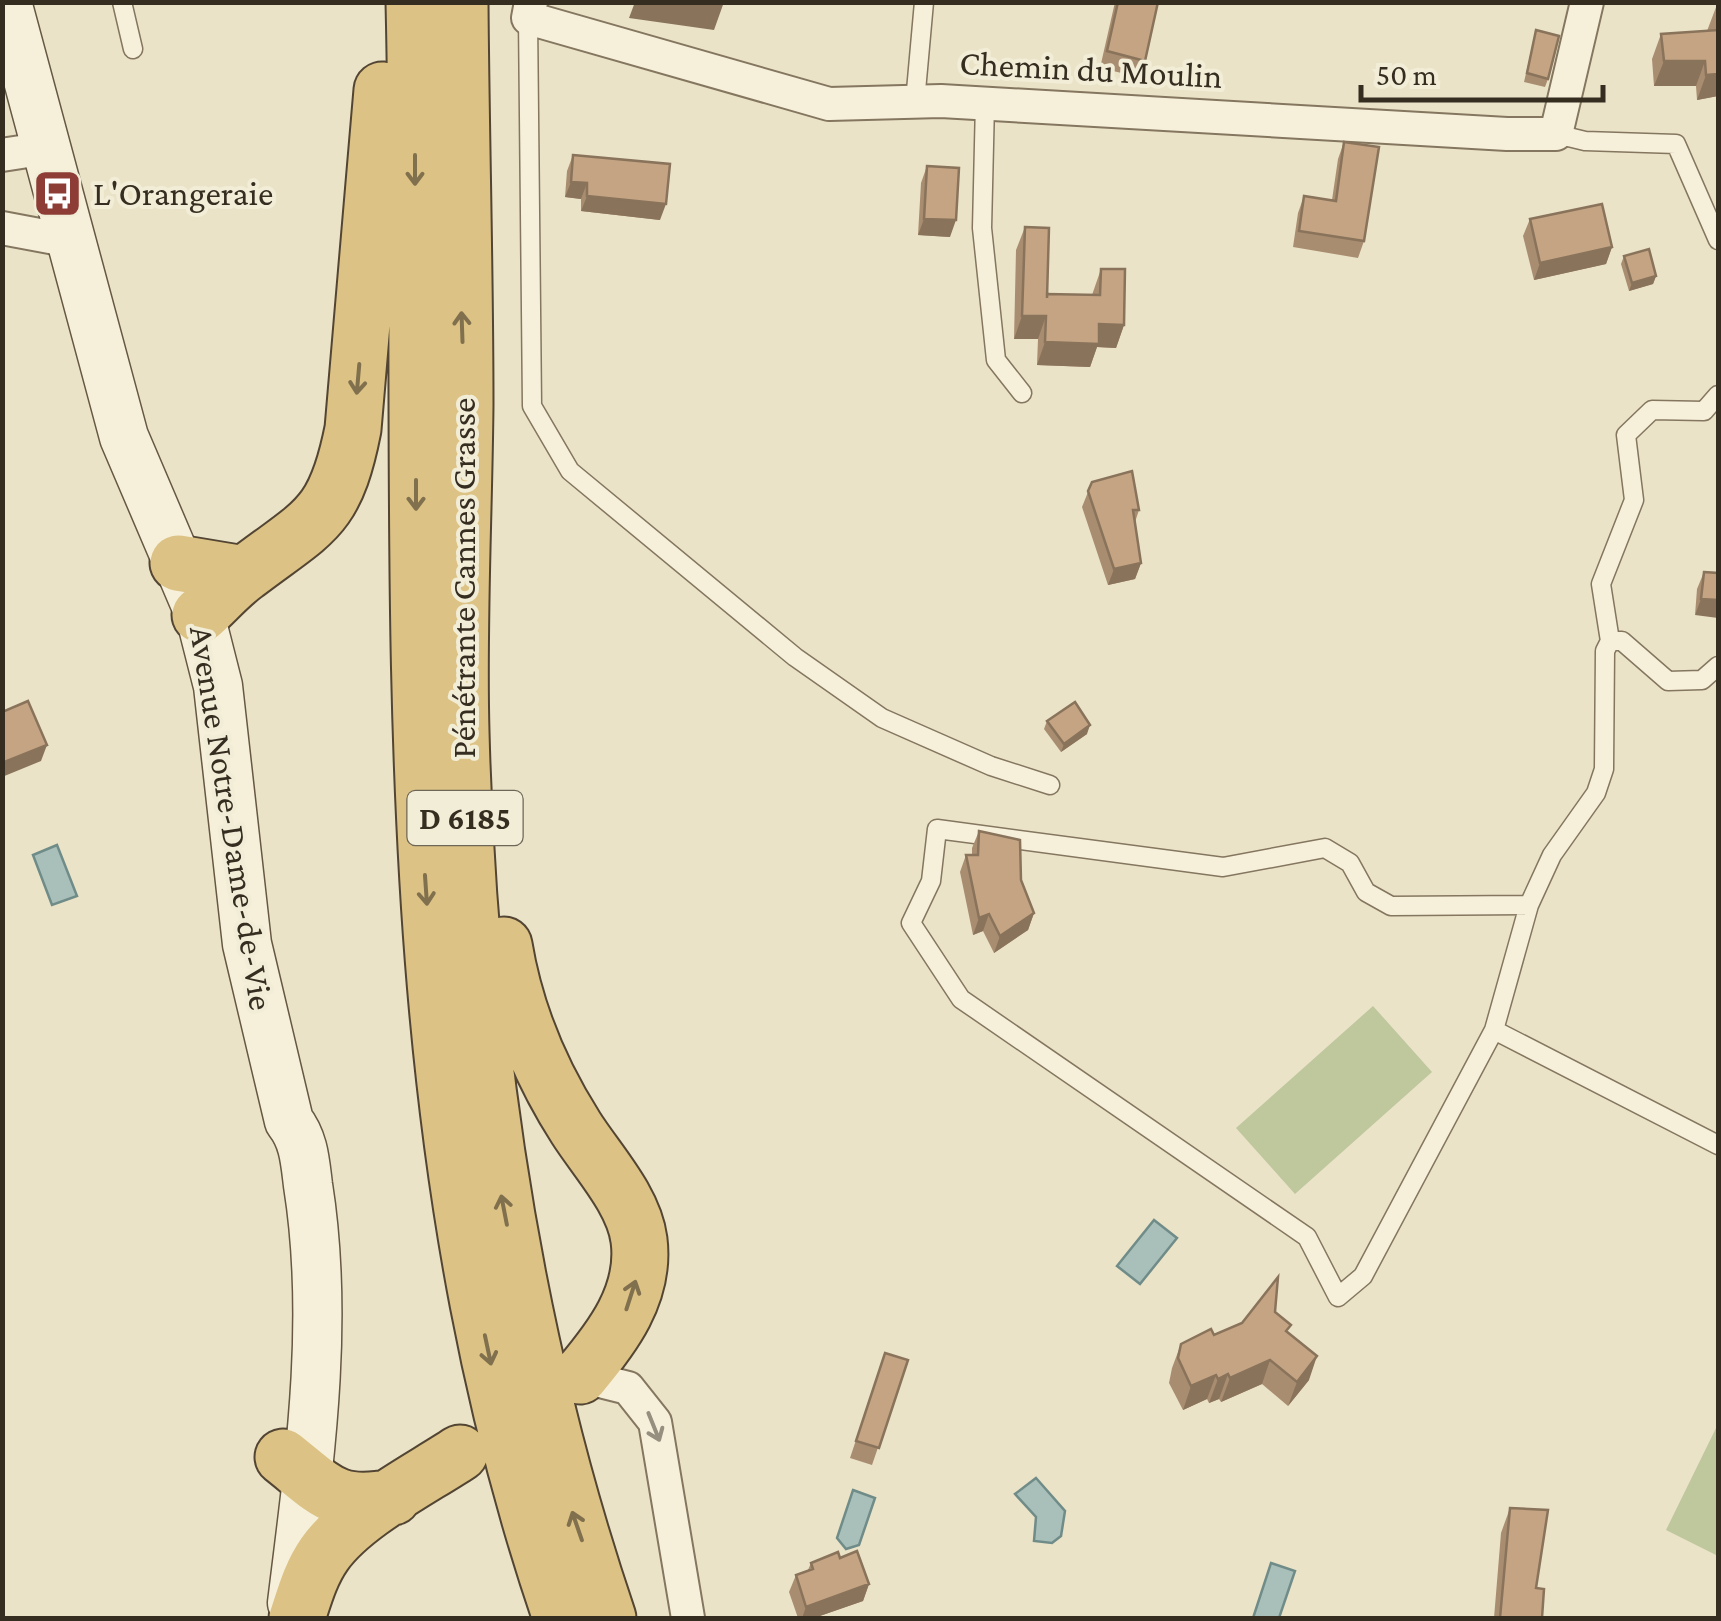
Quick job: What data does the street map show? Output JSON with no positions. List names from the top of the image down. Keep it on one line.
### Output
{"streets":{"highway":["Pénétrante Cannes Grasse","D 6185"],"main road":["Avenue Notre-Dame-de-Vie"],"street":["Chemin du Moulin"]},"places":{"bus stop":["L'Orangeraie"]},"scale_bar":"50 m"}
